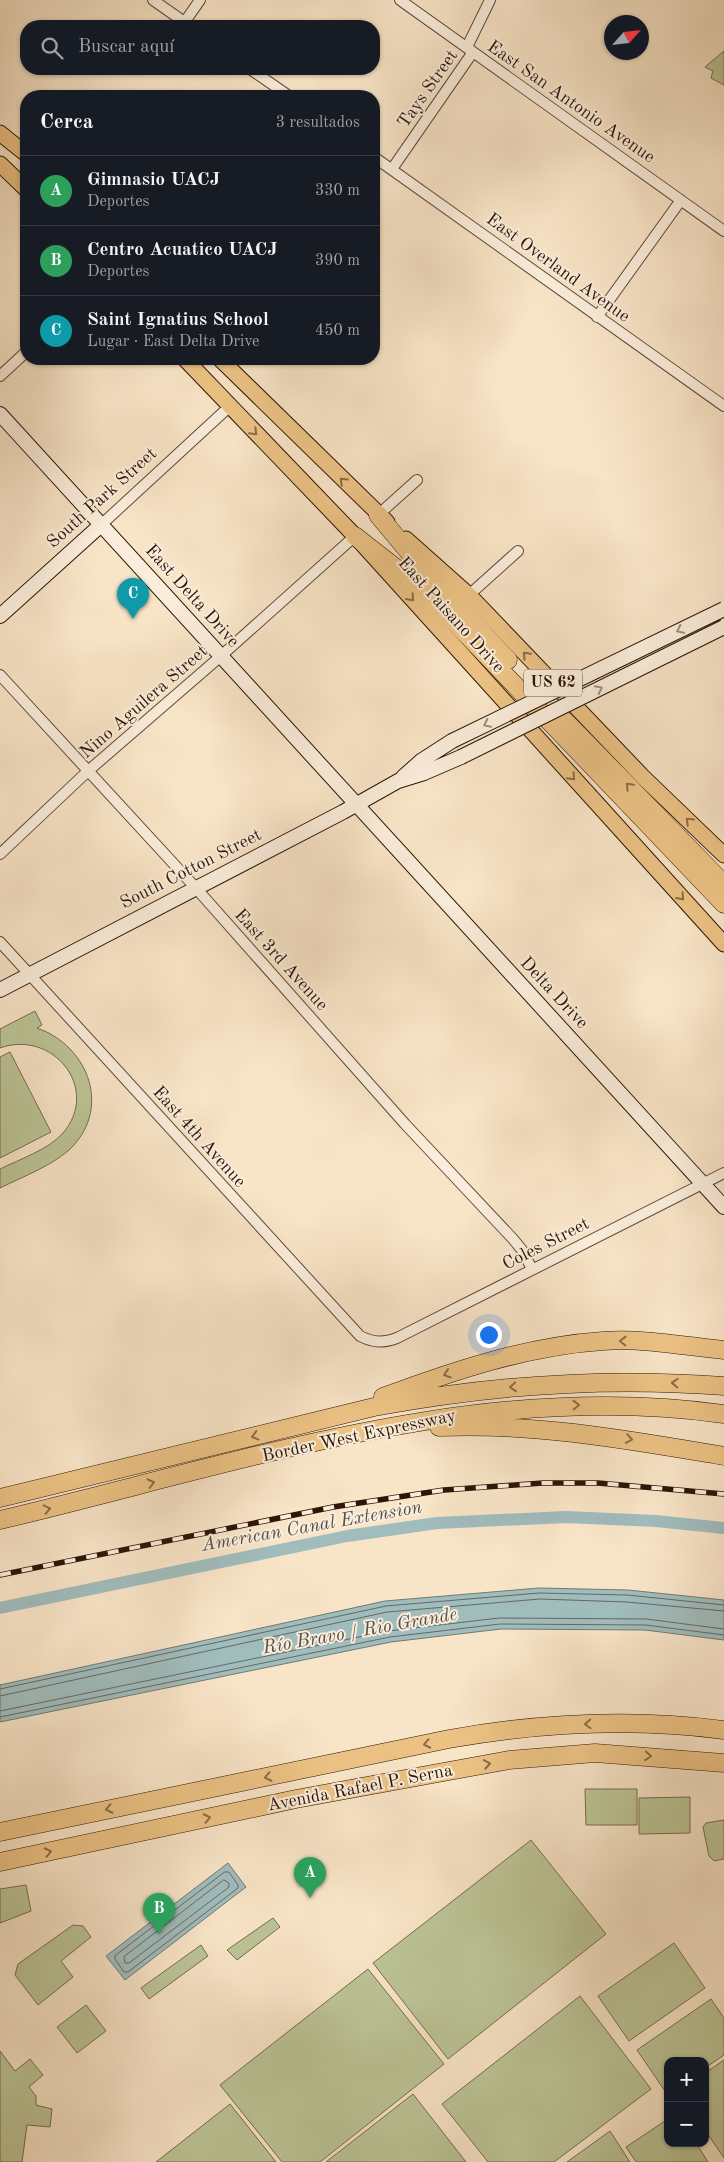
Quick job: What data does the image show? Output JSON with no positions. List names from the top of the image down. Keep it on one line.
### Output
{"streets":{"highway":["Border West Expressway","Avenida Rafael P. Serna"],"main road":["South Park Street","East Delta Drive","East Paisano Drive","US 62","South Cotton Street","Delta Drive"],"street":["Tays Street","East San Antonio Avenue","East Overland Avenue","Nino Aguilera Street","East 3rd Avenue","East 4th Avenue","Coles Street"]},"crossings":[["Tays Street","East San Antonio Avenue"],["Tays Street","East Overland Avenue"],["South Park Street","East Delta Drive"],["South Park Street","East Paisano Drive"],["East Delta Drive","Nino Aguilera Street"],["East Delta Drive","South Cotton Street"],["East Delta Drive","Delta Drive"],["East Paisano Drive","Nino Aguilera Street"],["Nino Aguilera Street","East 3rd Avenue"],["South Cotton Street","East 3rd Avenue"],["South Cotton Street","Delta Drive"],["South Cotton Street","East 4th Avenue"],["East 3rd Avenue","Coles Street"],["Delta Drive","Coles Street"],["East 4th Avenue","Coles Street"]],"water":["American Canal Extension","Río Bravo / Rio Grande"],"north":"top right","page":{"search":"Buscar aquí","heading":["Cerca","3 resultados"],"list":[{"mark":"A","name":"Gimnasio UACJ","note":"Deportes","value":"330 m"},{"mark":"B","name":"Centro Acuatico UACJ","note":"Deportes","value":"390 m"},{"mark":"C","name":"Saint Ignatius School","note":"Lugar · East Delta Drive","value":"450 m"}],"pins":["C","A","B"],"map_buttons":["+","−"]}}
